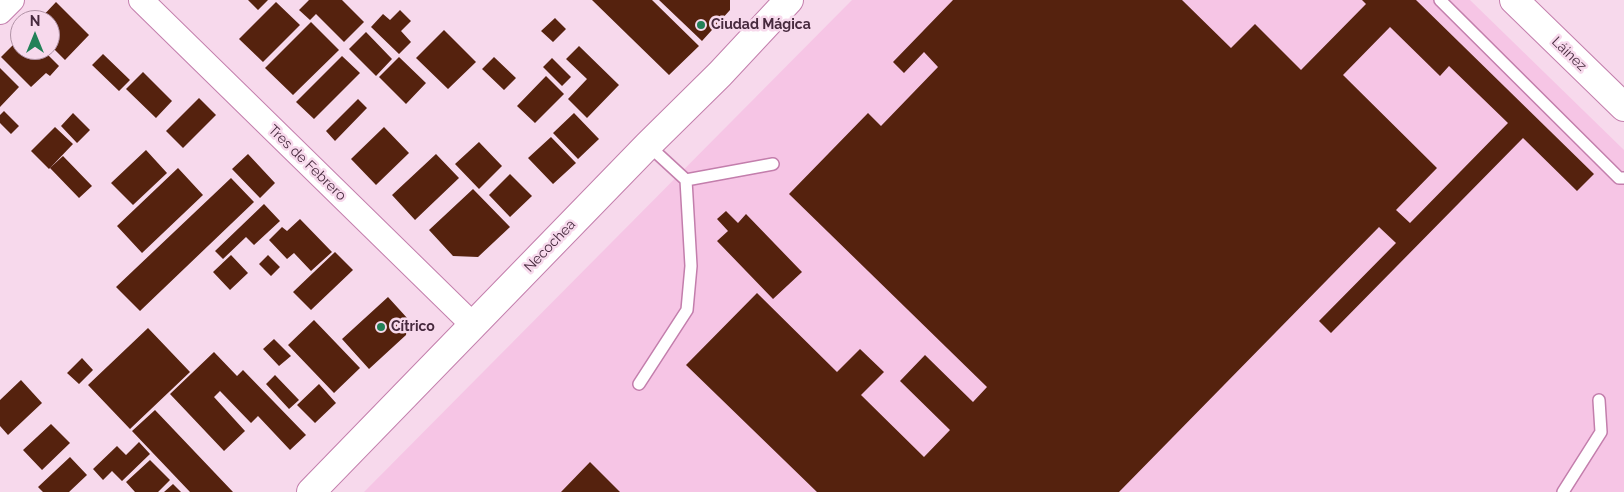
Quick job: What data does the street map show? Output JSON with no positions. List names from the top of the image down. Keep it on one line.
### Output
{"streets":{"main road":["Láinez","Necochea"],"street":["Tres de Febrero"]},"crossings":[["Tres de Febrero","Necochea"]],"places":["Ciudad Mágica","Cítrico"],"north":"top"}
